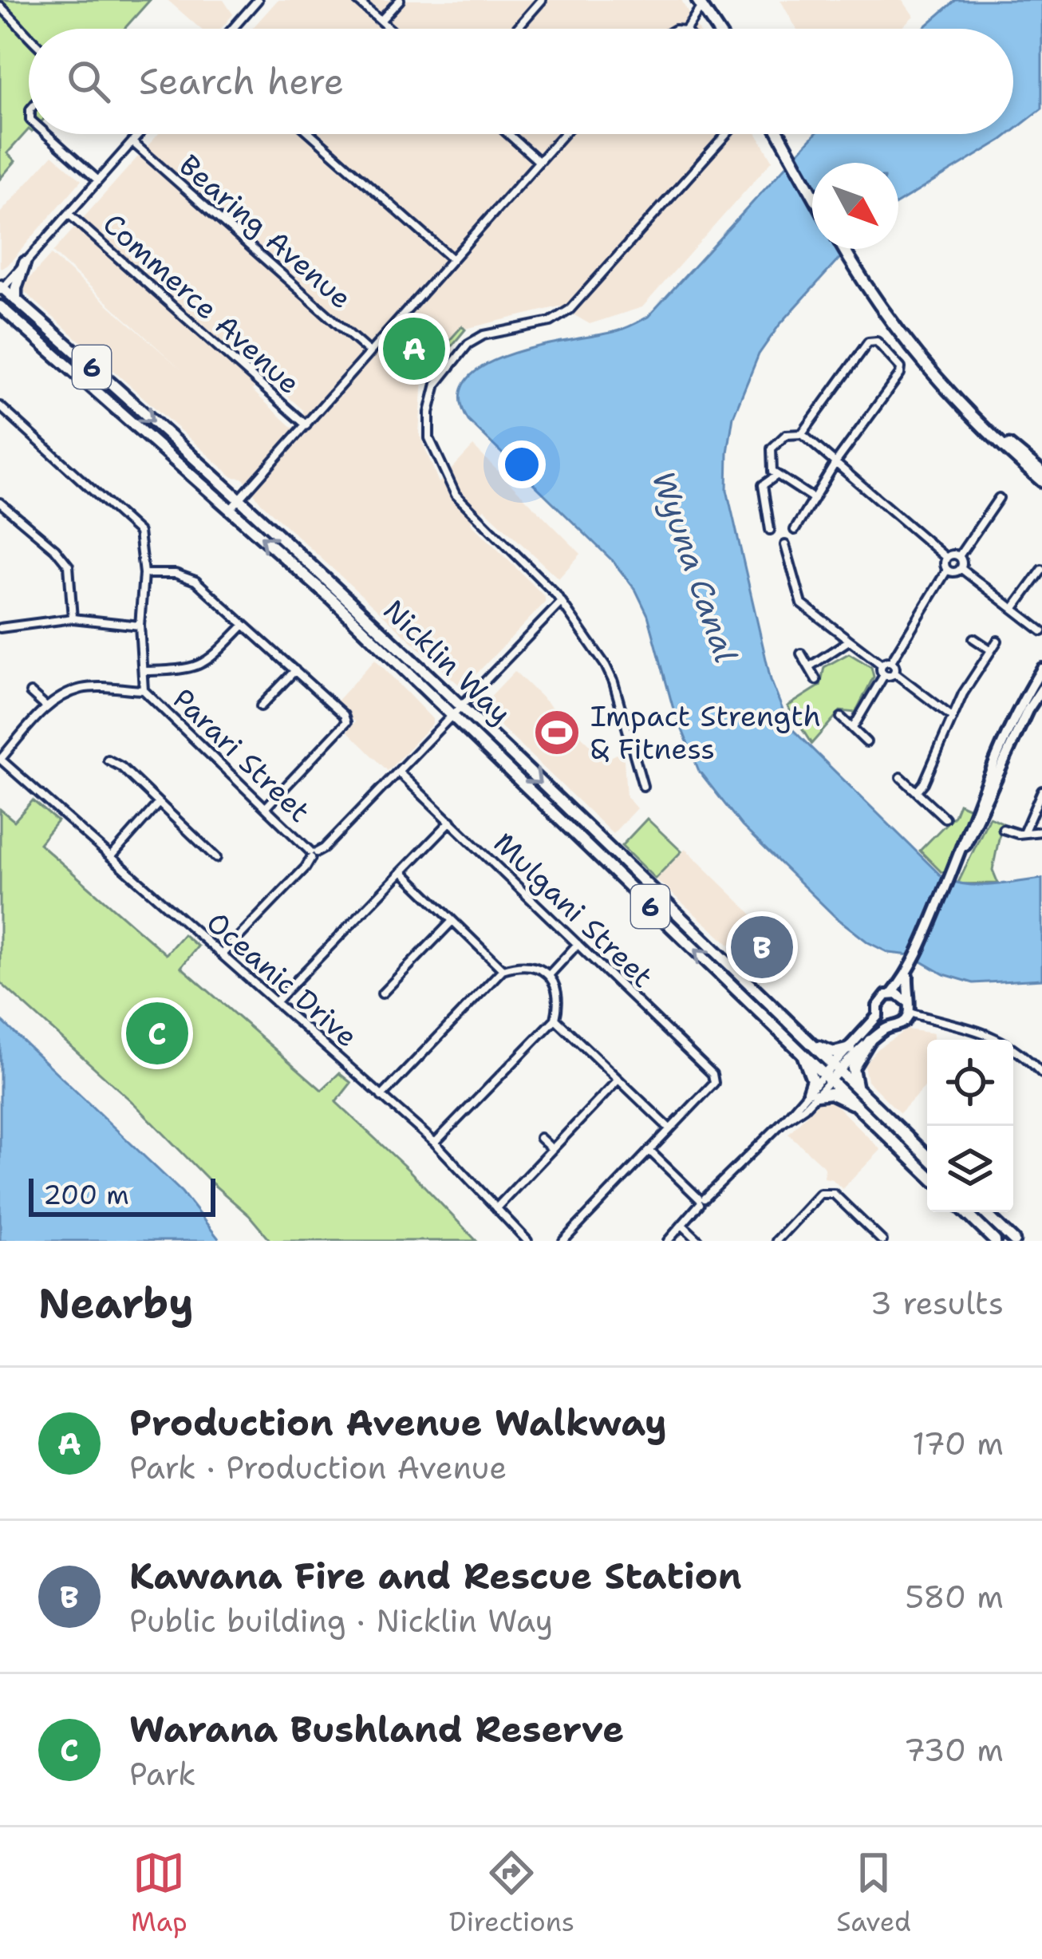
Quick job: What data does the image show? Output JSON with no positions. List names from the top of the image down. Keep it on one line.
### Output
{"streets":{"main road":["6","Nicklin Way"],"street":["Bearing Avenue","Commerce Avenue","Parari Street","Mulgani Street","Oceanic Drive"]},"water":["Wyuna Canal"],"places":{"sports":["Impact Strength & Fitness"]},"scale_bar":"200 m","north":"bottom right","page":{"search":"Search here","pins":["A","B","C"],"scale":"200 m","heading":["Nearby","3 results"],"list":[{"mark":"A","name":"Production Avenue Walkway","note":"Park · Production Avenue","value":"170 m"},{"mark":"B","name":"Kawana Fire and Rescue Station","note":"Public building · Nicklin Way","value":"580 m"},{"mark":"C","name":"Warana Bushland Reserve","note":"Park","value":"730 m"}],"nav":["Map","Directions","Saved"]}}
